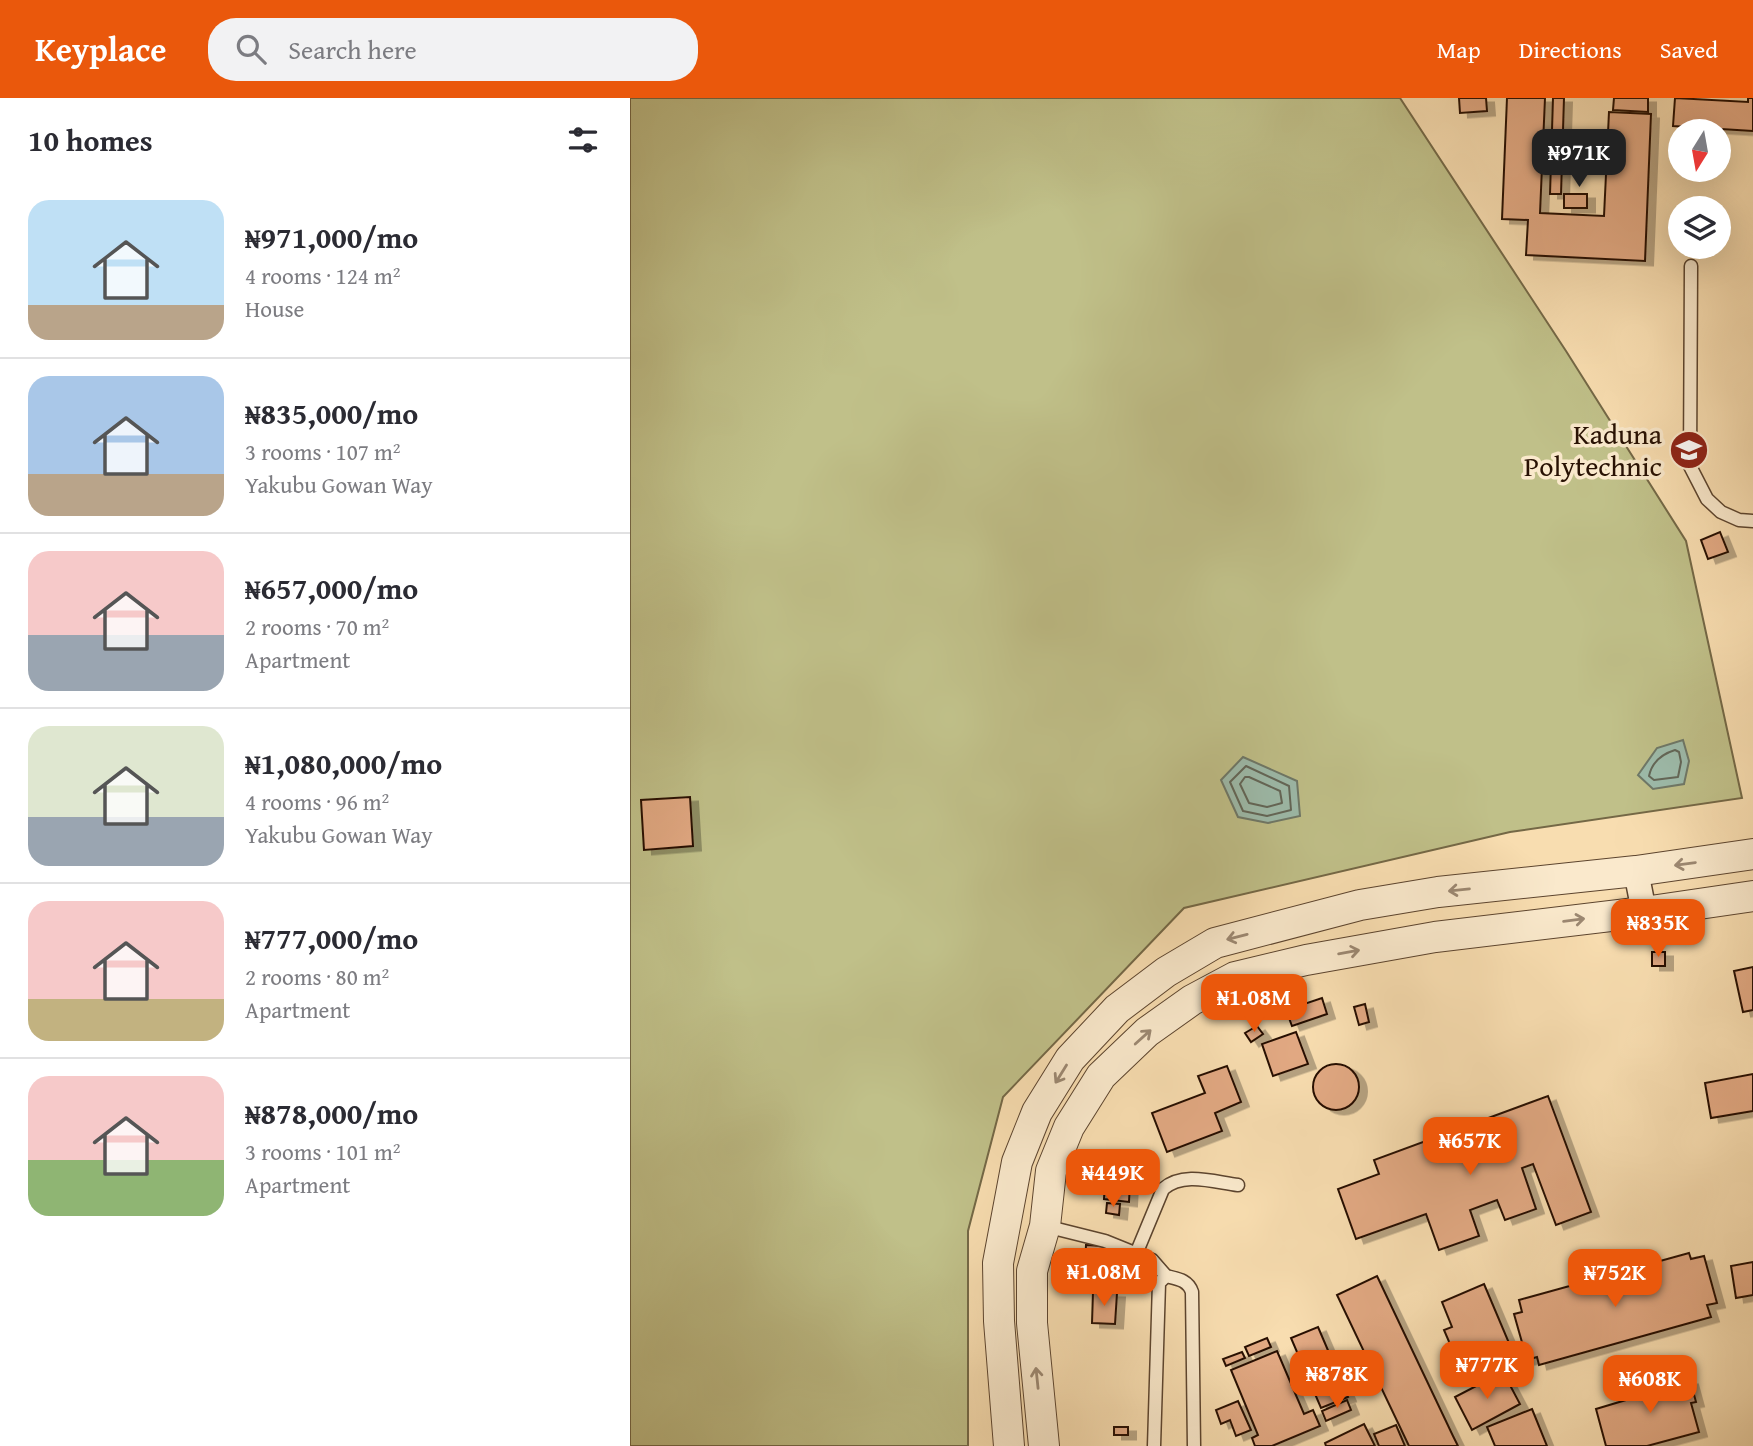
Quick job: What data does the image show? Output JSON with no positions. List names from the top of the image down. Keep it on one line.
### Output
{"places":{"school or university":["Kaduna Polytechnic"]},"north":"bottom","page":{"header":"Keyplace","search":"Search here","nav":["Map","Directions","Saved"],"heading":"10 homes","price":["₦971K","₦835K","₦1.08M","₦657K","₦449K","₦1.08M","₦752K","₦777K","₦878K","₦608K"],"list":[{"name":"₦971,000/mo","note":"4 rooms · 124 m² · House"},{"name":"₦835,000/mo","note":"3 rooms · 107 m² · Yakubu Gowan Way"},{"name":"₦657,000/mo","note":"2 rooms · 70 m² · Apartment"},{"name":"₦1,080,000/mo","note":"4 rooms · 96 m² · Yakubu Gowan Way"},{"name":"₦777,000/mo","note":"2 rooms · 80 m² · Apartment"},{"name":"₦878,000/mo","note":"3 rooms · 101 m² · Apartment"}]}}
